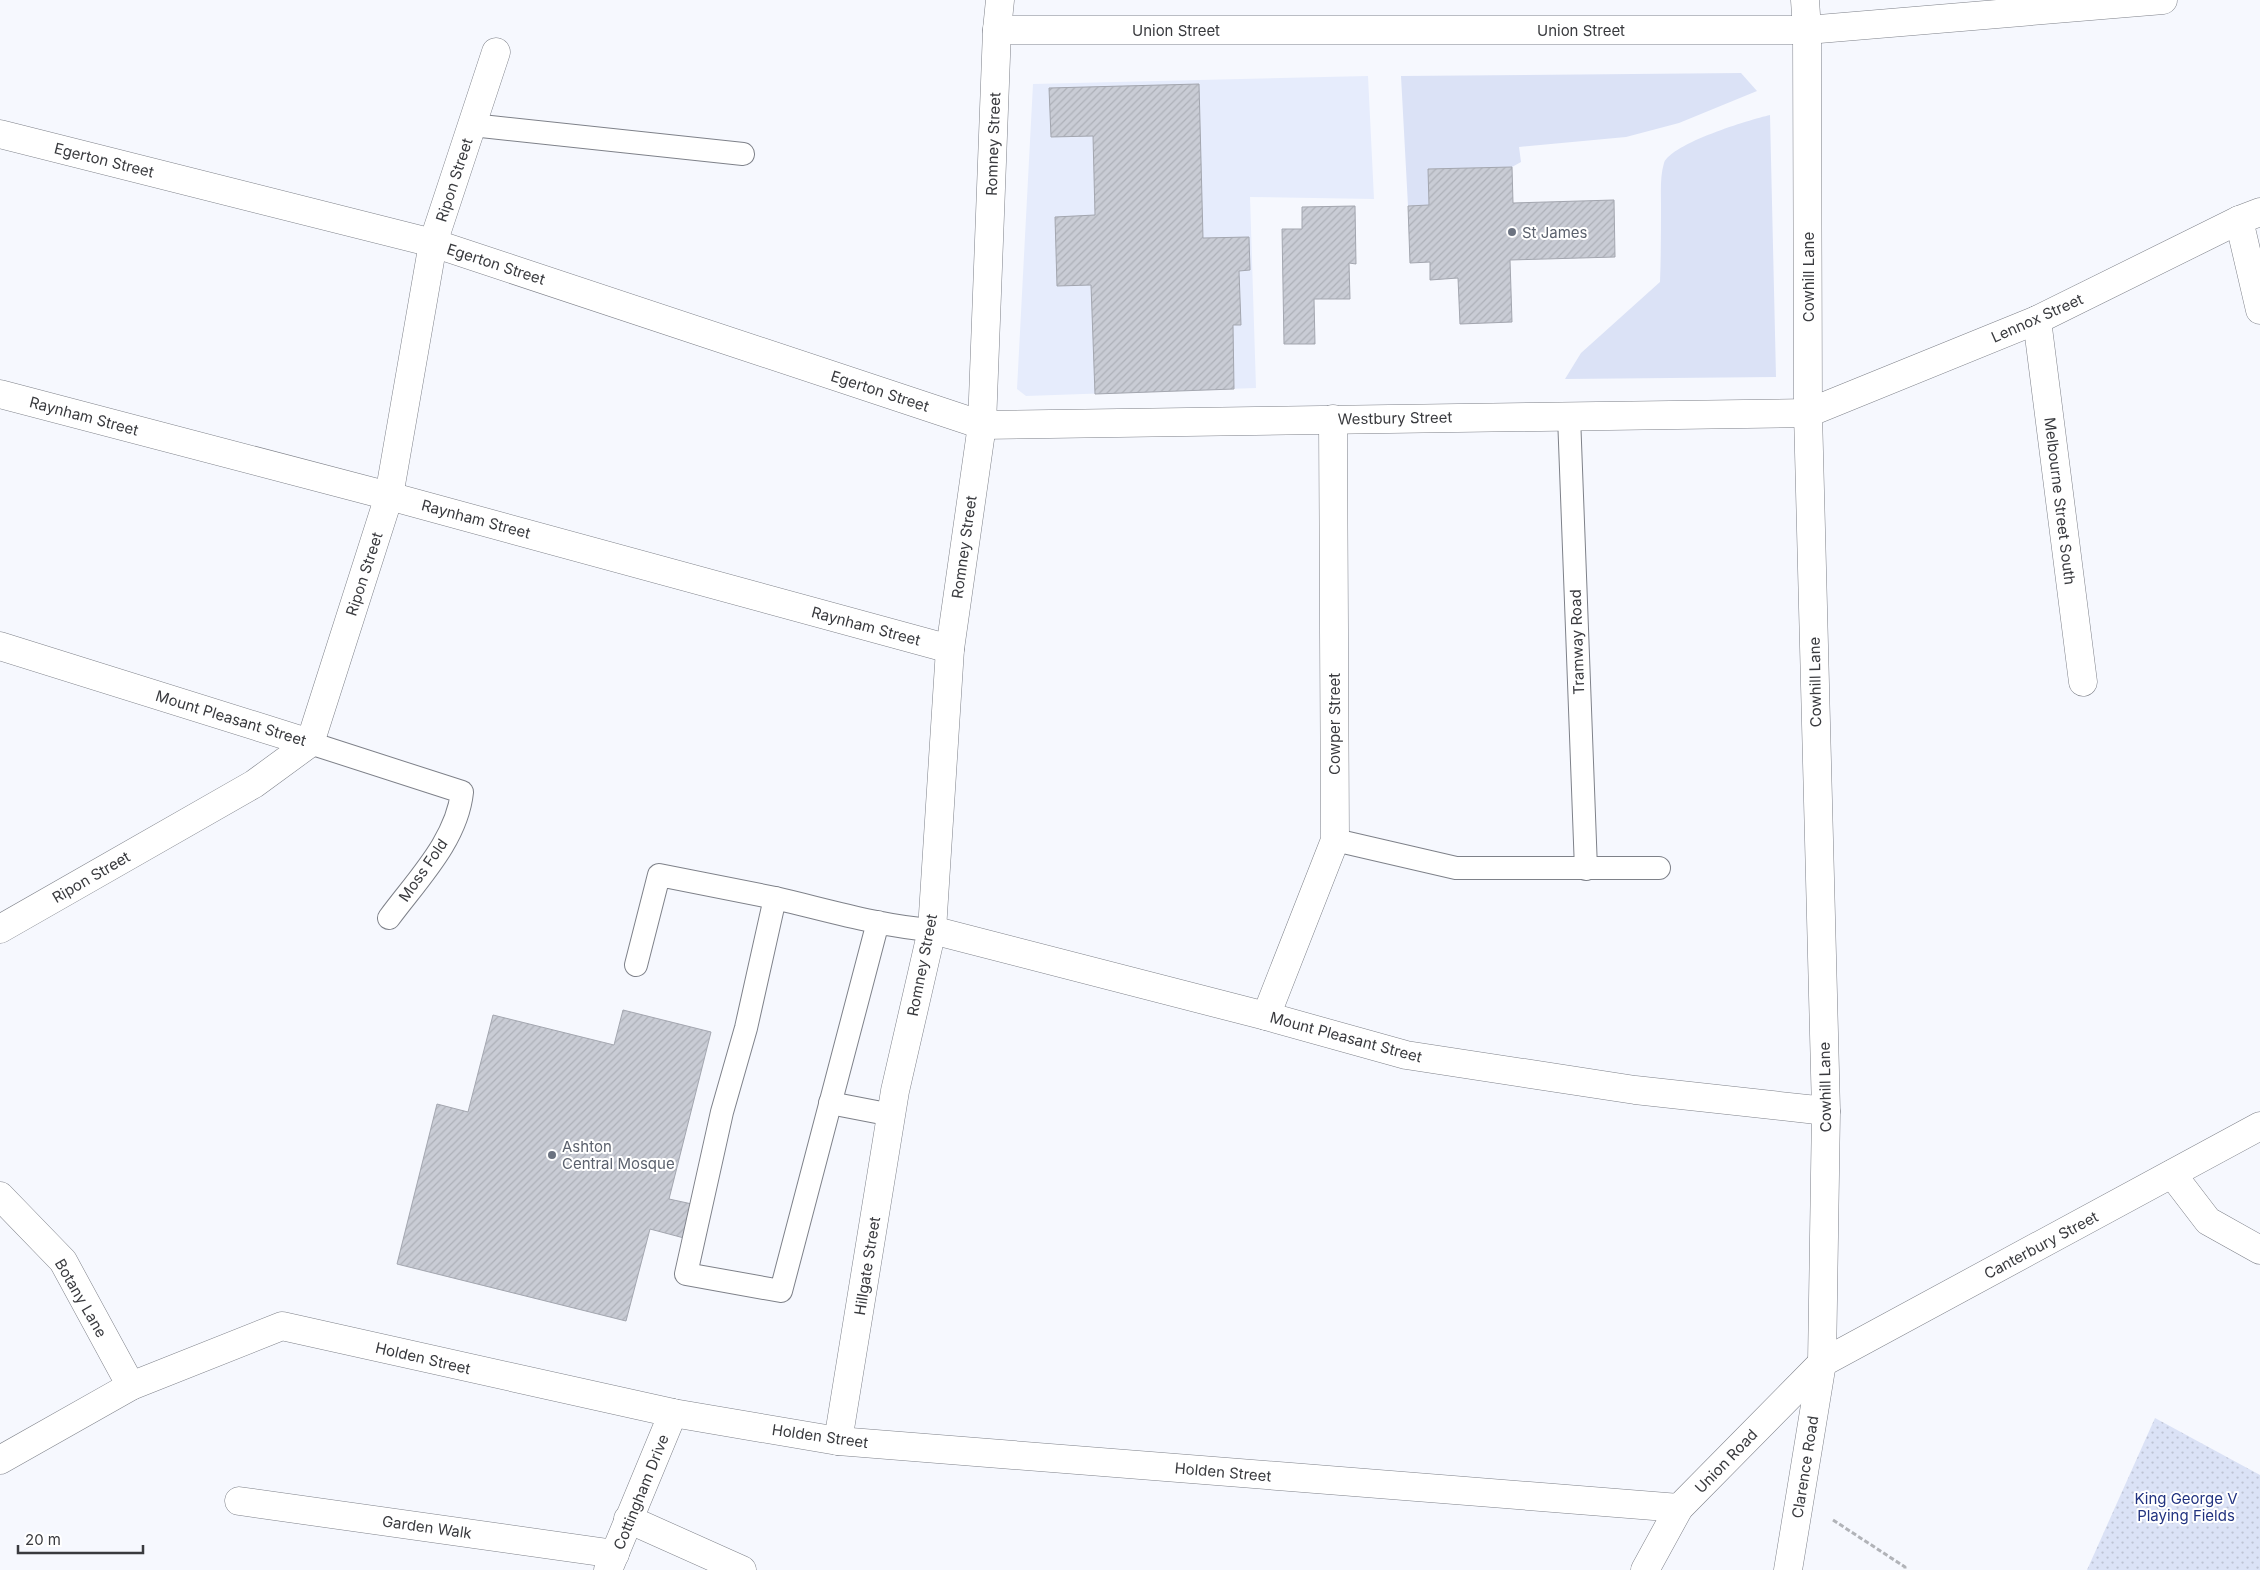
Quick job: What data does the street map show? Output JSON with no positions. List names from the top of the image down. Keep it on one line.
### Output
{"streets":{"street":["Union Street","Romney Street","Egerton Street","Ripon Street","Cowhill Lane","Lennox Street","Raynham Street","Westbury Street","Melbourne Street South","Mount Pleasant Street","Cowper Street","Canterbury Street","Hillgate Street","Botany Lane","Holden Street","Union Road","Clarence Road","Cottingham Drive","Garden Walk"],"lane":["Tramway Road","Moss Fold"]},"crossings":[["Union Street","Romney Street"],["Union Street","Cowhill Lane"],["Romney Street","Egerton Street"],["Romney Street","Raynham Street"],["Romney Street","Westbury Street"],["Romney Street","Mount Pleasant Street"],["Romney Street","Hillgate Street"],["Egerton Street","Ripon Street"],["Egerton Street","Westbury Street"],["Ripon Street","Raynham Street"],["Ripon Street","Mount Pleasant Street"],["Cowhill Lane","Lennox Street"],["Cowhill Lane","Westbury Street"],["Cowhill Lane","Mount Pleasant Street"],["Cowhill Lane","Canterbury Street"],["Cowhill Lane","Union Road"],["Cowhill Lane","Clarence Road"],["Lennox Street","Westbury Street"],["Lennox Street","Melbourne Street South"],["Westbury Street","Tramway Road"],["Westbury Street","Cowper Street"],["Mount Pleasant Street","Cowper Street"],["Mount Pleasant Street","Moss Fold"],["Canterbury Street","Union Road"],["Canterbury Street","Clarence Road"],["Hillgate Street","Holden Street"],["Botany Lane","Holden Street"],["Holden Street","Union Road"],["Holden Street","Cottingham Drive"],["Union Road","Clarence Road"],["Cottingham Drive","Garden Walk"]],"parks":["King George V Playing Fields"],"places":["St James","Ashton Central Mosque"],"scale_bar":"20 m"}
